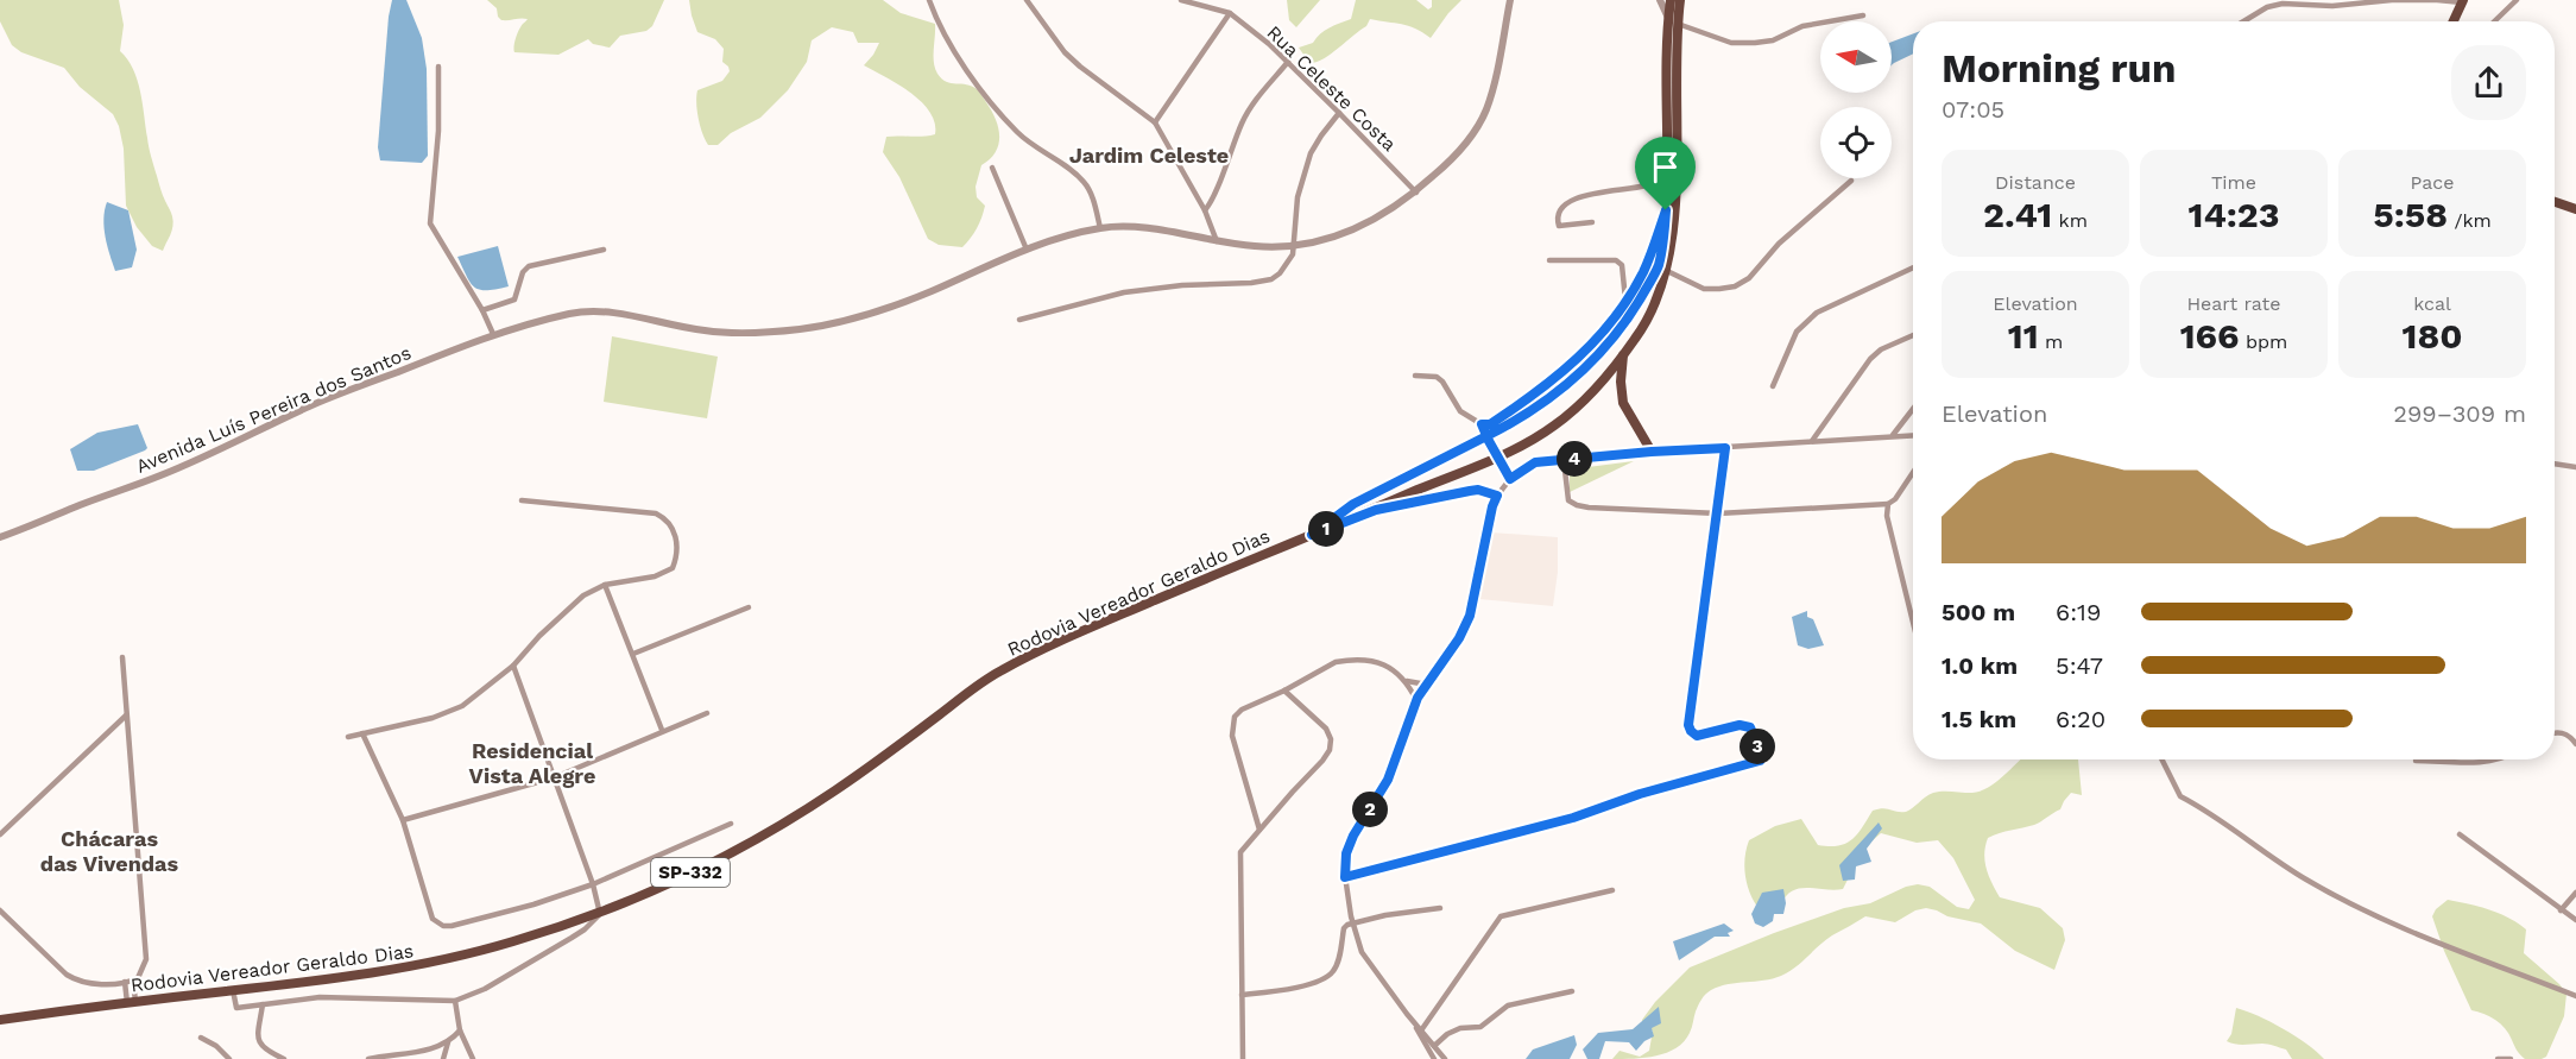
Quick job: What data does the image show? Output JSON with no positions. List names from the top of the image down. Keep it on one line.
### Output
{"streets":{"main road":["Rodovia Vereador Geraldo Dias","SP-332"],"street":["Rua Celeste Costa","Avenida Luís Pereira dos Santos"]},"crossings":[["Rua Celeste Costa","Avenida Luís Pereira dos Santos"]],"districts":["Jardim Celeste","Residencial Vista Alegre","Chácaras das Vivendas"],"north":"left","page":{"heading":["Morning run","07:05"],"stats":[["Distance","2.41 km"],["Time","14:23"],["Pace","5:58 /km"],["Elevation","11 m"],["Heart rate","166 bpm"],["kcal","180"]],"chart":["Elevation","299–309 m"],"pins":["4","1","3","2"],"list":[{"name":"500 m","note":"6:19"},{"name":"1.0 km","note":"5:47"},{"name":"1.5 km","note":"6:20"}]}}
